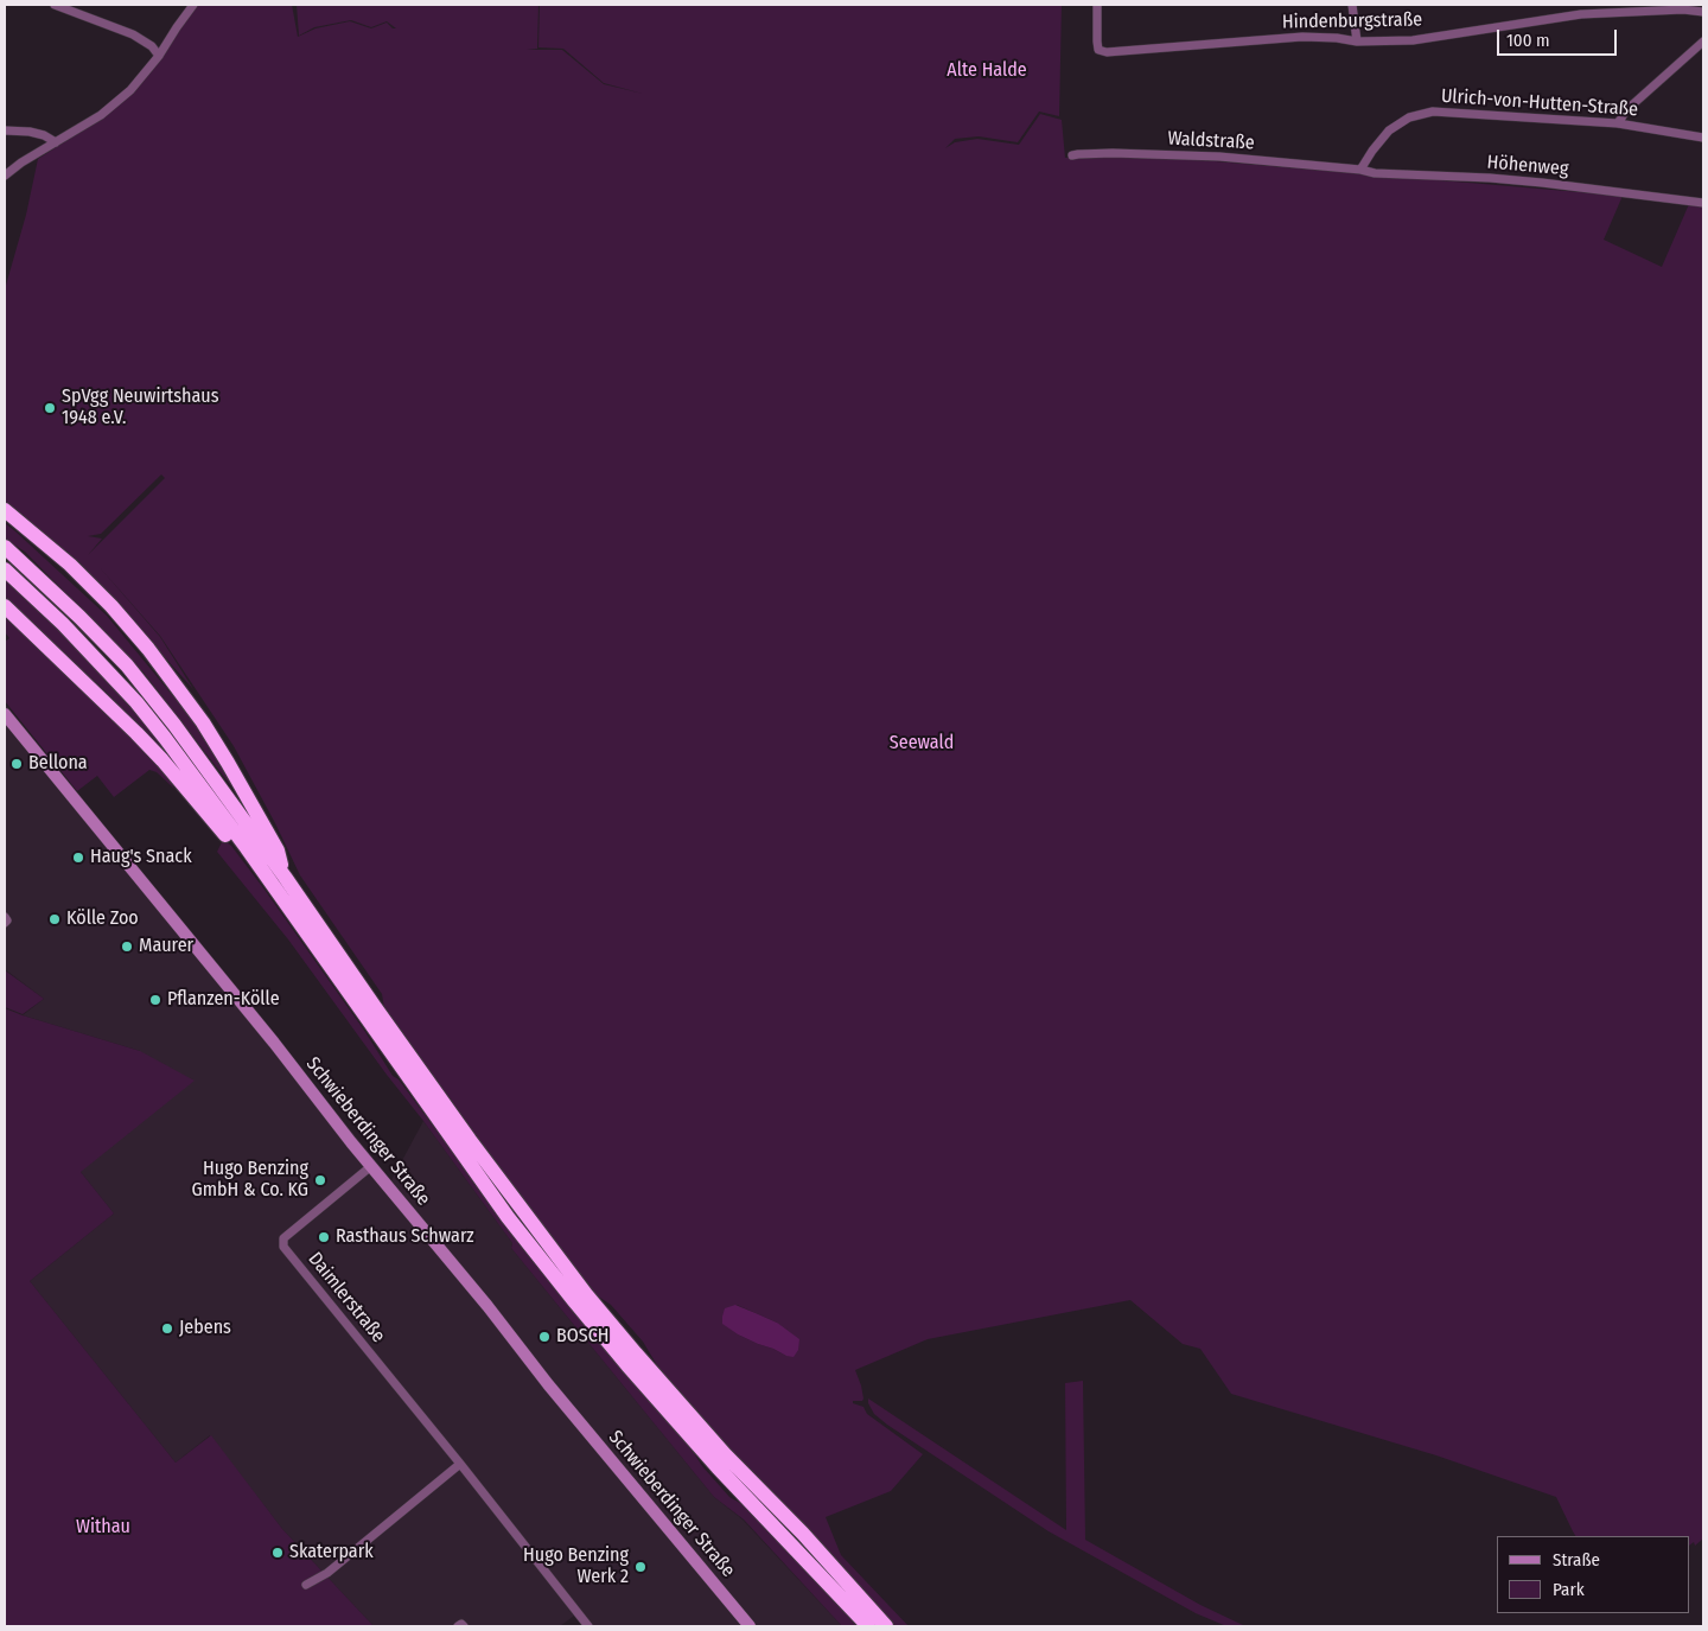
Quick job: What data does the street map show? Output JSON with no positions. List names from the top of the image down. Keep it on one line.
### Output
{"streets":{"street":["Hindenburgstraße","Ulrich-von-Hutten-Straße","Waldstraße","Höhenweg","Schwieberdinger Straße","Daimlerstraße"]},"crossings":[["Ulrich-von-Hutten-Straße","Höhenweg"],["Waldstraße","Höhenweg"],["Schwieberdinger Straße","Daimlerstraße"]],"parks":["Alte Halde","Seewald","Withau"],"places":["SpVgg Neuwirtshaus 1948 e.V.","Bellona","Haug's Snack","Kölle Zoo","Maurer","Pflanzen-Kölle","Hugo Benzing GmbH & Co. KG","Rasthaus Schwarz","Jebens","BOSCH","Skaterpark","Hugo Benzing Werk 2"],"legend":["Straße","Park"],"scale_bar":"100 m"}
